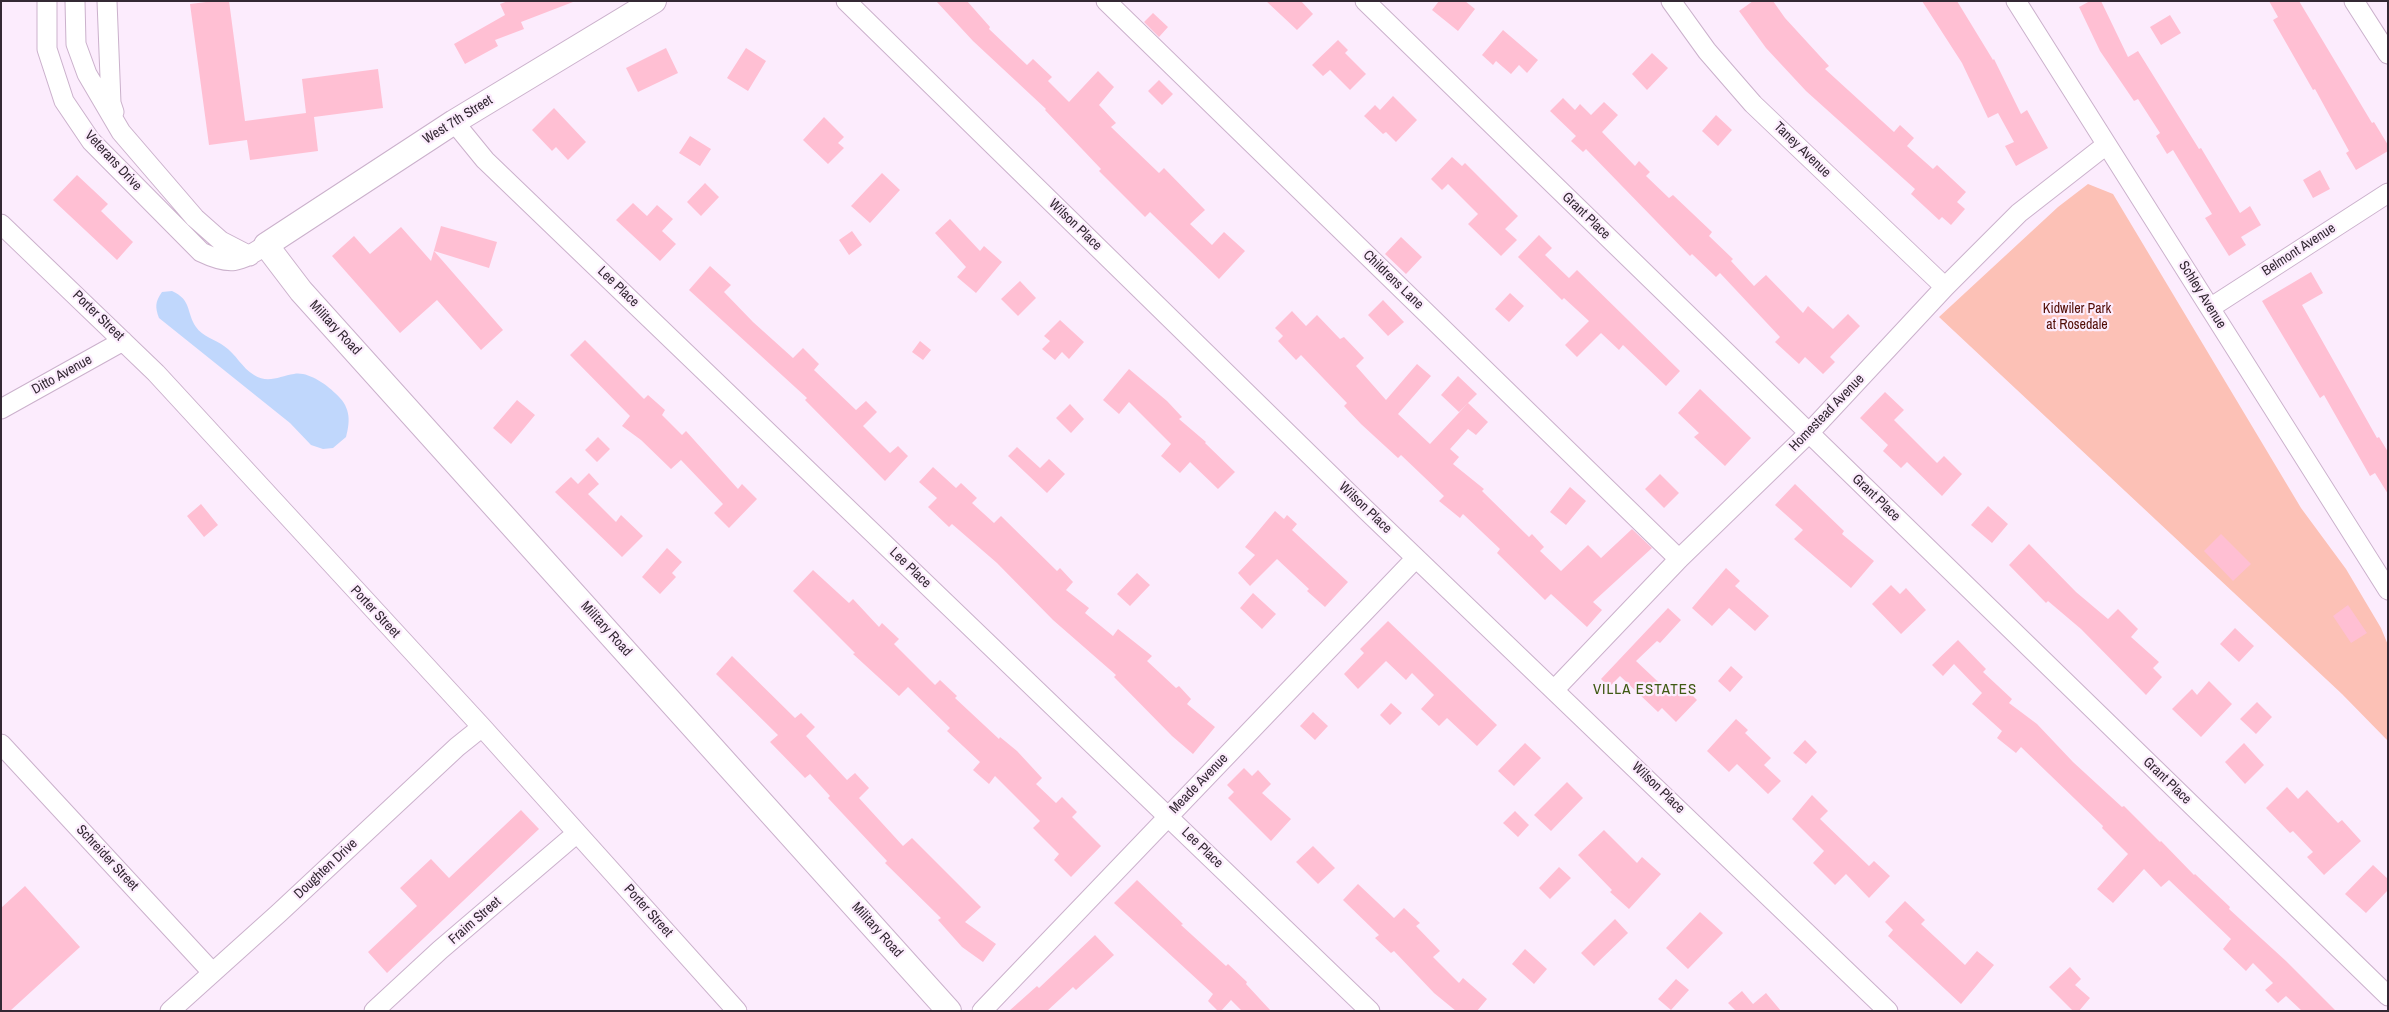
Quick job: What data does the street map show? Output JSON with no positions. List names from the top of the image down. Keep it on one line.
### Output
{"streets":{"street":["West 7th Street","Taney Avenue","Veterans Drive","Grant Place","Wilson Place","Belmont Avenue","Childrens Lane","Lee Place","Schley Avenue","Porter Street","Military Road","Ditto Avenue","Homestead Avenue","Meade Avenue","Schreider Street","Doughten Drive","Fraim Street"]},"crossings":[["West 7th Street","Veterans Drive"],["West 7th Street","Lee Place"],["West 7th Street","Military Road"],["Taney Avenue","Homestead Avenue"],["Veterans Drive","Military Road"],["Grant Place","Homestead Avenue"],["Wilson Place","Homestead Avenue"],["Wilson Place","Meade Avenue"],["Belmont Avenue","Schley Avenue"],["Childrens Lane","Homestead Avenue"],["Lee Place","Meade Avenue"],["Schley Avenue","Homestead Avenue"],["Porter Street","Ditto Avenue"],["Porter Street","Doughten Drive"],["Porter Street","Fraim Street"],["Schreider Street","Doughten Drive"]],"districts":["VILLA ESTATES"],"parks":["Kidwiler Park at Rosedale"]}
